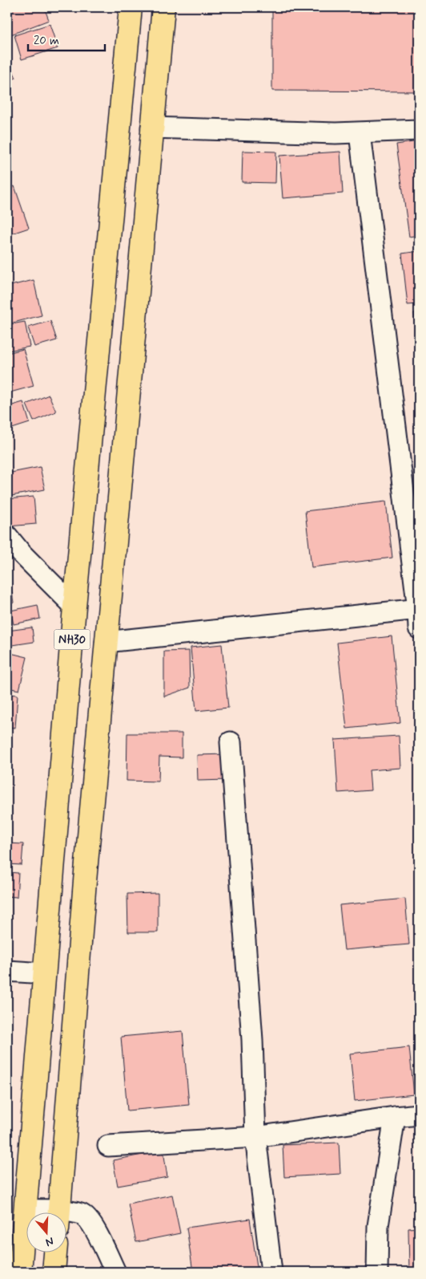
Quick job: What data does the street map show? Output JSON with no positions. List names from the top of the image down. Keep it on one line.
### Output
{"streets":{"highway":["NH30"]},"scale_bar":"20 m","north":"bottom"}
